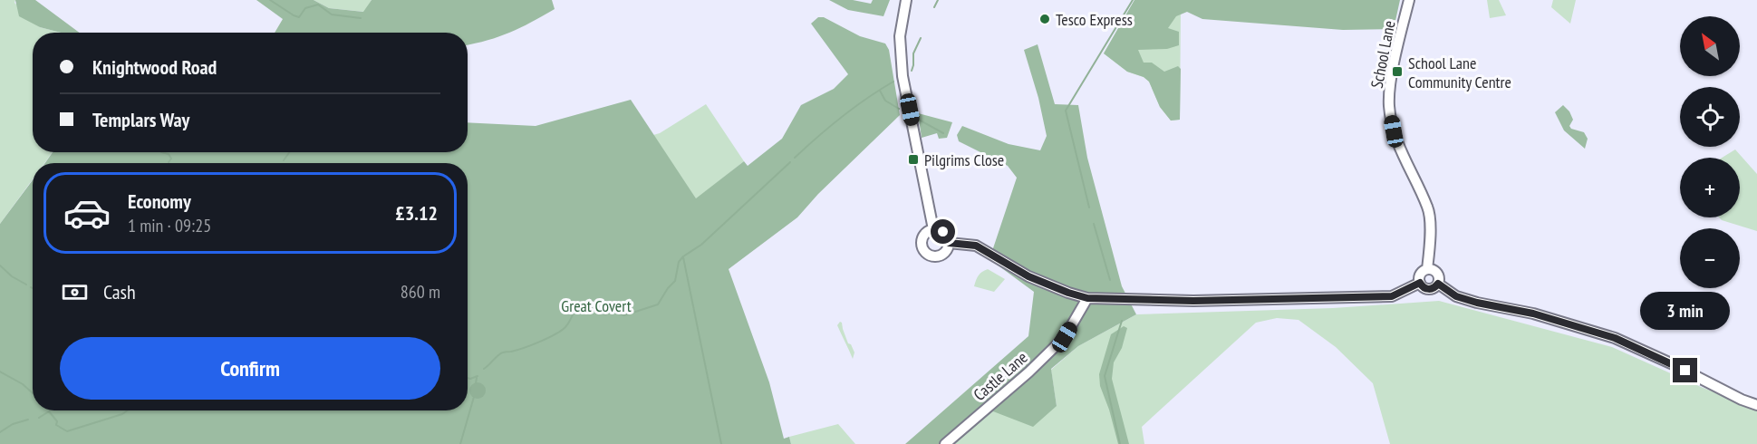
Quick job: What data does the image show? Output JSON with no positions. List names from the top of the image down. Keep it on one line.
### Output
{"streets":{"street":["School Lane","Castle Lane"]},"parks":["Great Covert"],"places":{"other":["Tesco Express"],"transit":["School Lane Community Centre","Pilgrims Close"]},"north":"top left","page":{"map_buttons":["+","−"],"banner":["Knightwood Road","Templars Way"],"list":[{"name":"Economy","note":"1 min · 09:25","value":"£3.12"}],"pay":["Cash","860 m"],"bubble":"3 min","buttons":"Confirm"}}
